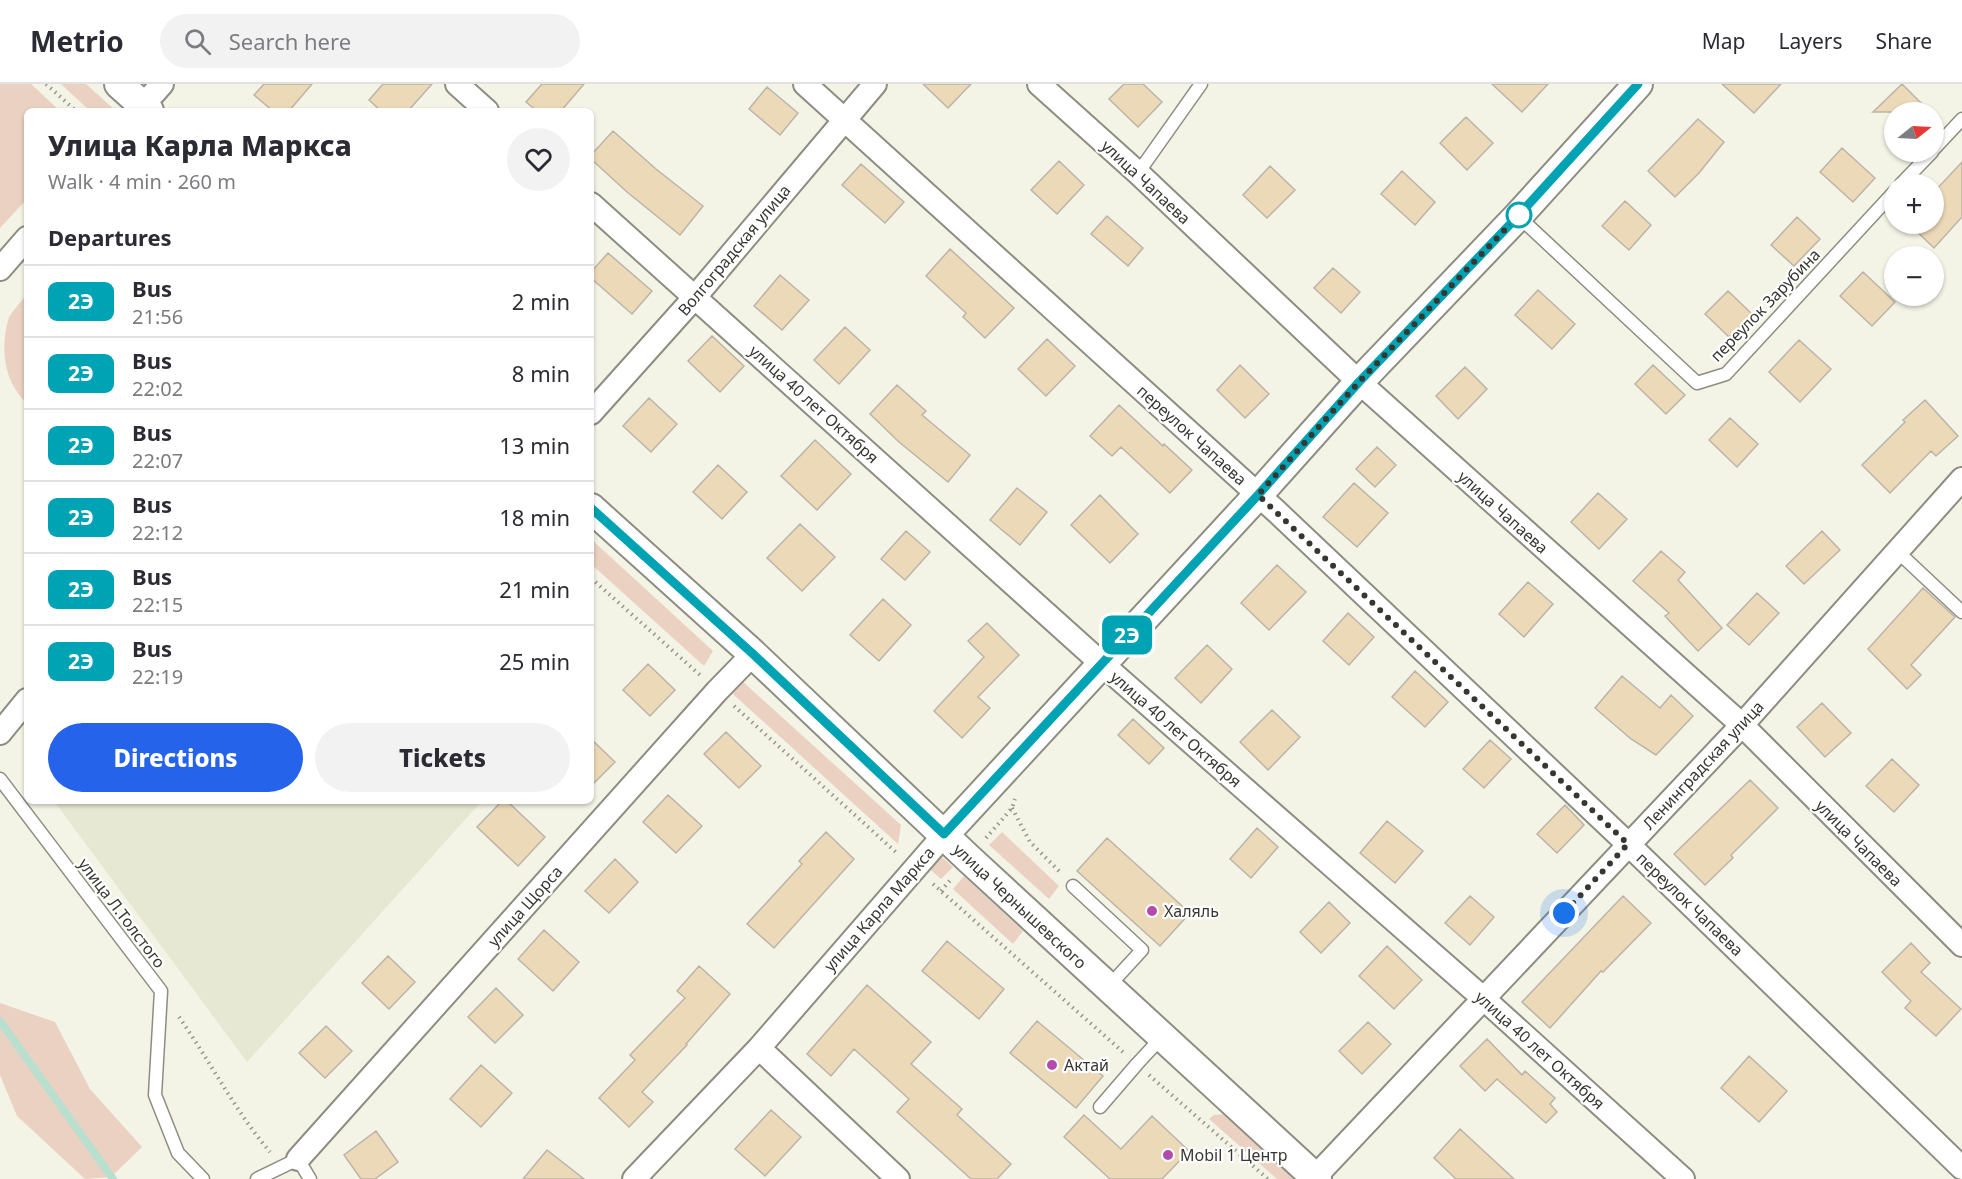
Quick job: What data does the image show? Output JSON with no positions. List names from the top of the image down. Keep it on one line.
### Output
{"streets":{"street":["улица Чапаева","Волгоградская улица","улица 40 лет Октября","переулок Чапаева","Ленинградская улица","улица Щорса","улица Чернышевского","улица Карла Маркса"],"lane":["переулок Зарубина","улица Л.Толстого"]},"crossings":[["улица Чапаева","Ленинградская улица"],["улица Чапаева","улица Карла Маркса"],["Волгоградская улица","улица 40 лет Октября"],["Волгоградская улица","переулок Чапаева"],["переулок Зарубина","улица Карла Маркса"],["улица 40 лет Октября","Ленинградская улица"],["улица 40 лет Октября","улица Карла Маркса"],["переулок Чапаева","Ленинградская улица"],["переулок Чапаева","улица Карла Маркса"],["Ленинградская улица","улица Чернышевского"],["улица Щорса","улица Чернышевского"],["улица Чернышевского","улица Карла Маркса"]],"places":["Халяль","Актай","Mobil 1 Центр"],"lines":["bus line 2Э"],"north":"right","page":{"header":"Metrio","search":"Search here","nav":["Map","Layers","Share"],"on_map":"2Э","map_buttons":["+","−"],"heading":[["Улица Карла Маркса","Walk · 4 min · 260 m"],"Departures"],"list":[{"mark":"2Э","name":"Bus","note":"21:56","value":"2 min"},{"mark":"2Э","name":"Bus","note":"22:02","value":"8 min"},{"mark":"2Э","name":"Bus","note":"22:07","value":"13 min"},{"mark":"2Э","name":"Bus","note":"22:12","value":"18 min"},{"mark":"2Э","name":"Bus","note":"22:15","value":"21 min"},{"mark":"2Э","name":"Bus","note":"22:19","value":"25 min"}],"buttons":["Directions","Tickets"]}}
